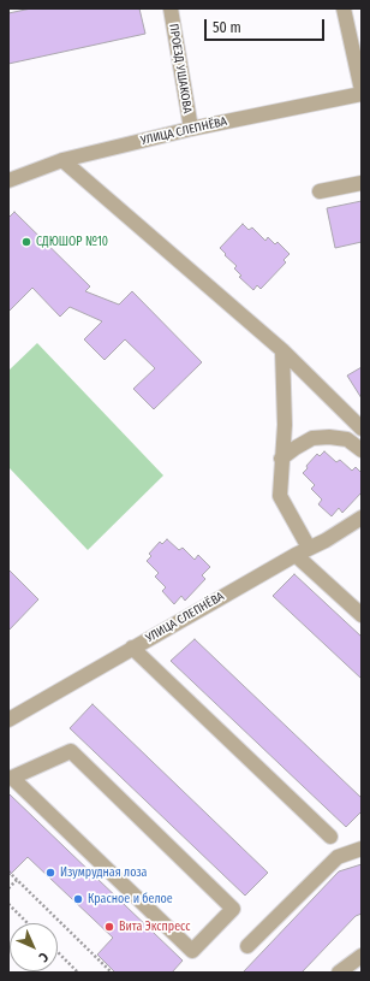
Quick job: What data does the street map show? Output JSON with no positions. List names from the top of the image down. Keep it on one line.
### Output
{"streets":{"street":["ПРОЕЗД УШАКОВА","УЛИЦА СЛЕПНЁВА"]},"crossings":[["ПРОЕЗД УШАКОВА","УЛИЦА СЛЕПНЁВА"]],"places":["СДЮШОР №10","Изумрудная лоза","Красное и белое","Вита Экспресс"],"scale_bar":"50 m","north":"bottom right"}
